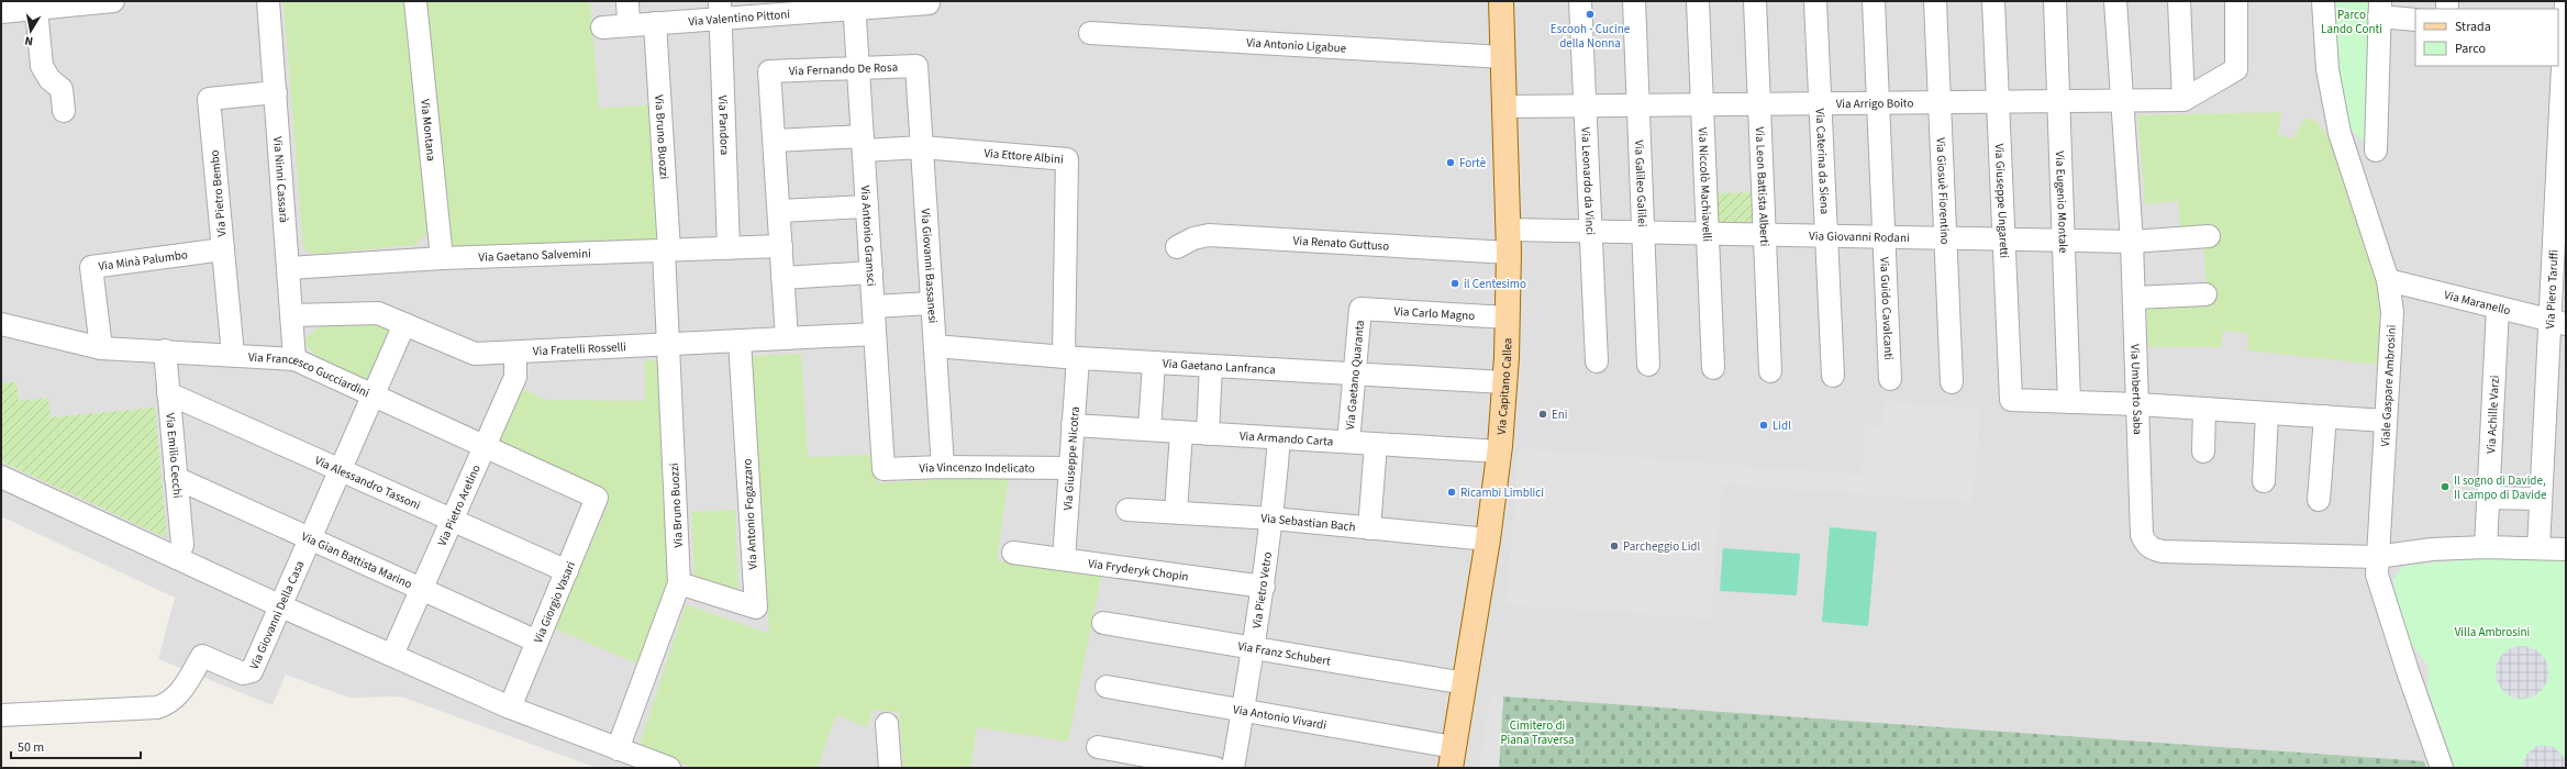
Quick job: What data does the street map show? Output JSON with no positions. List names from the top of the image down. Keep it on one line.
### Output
{"streets":{"main road":["Via Capitano Callea"],"street":["Via Valentino Pittoni","Via Antonio Ligabue","Via Fernando De Rosa","Via Arrigo Boito","Via Pandora","Via Montana","Via Bruno Buozzi","Via Ettore Albini","Via Caterina da Siena","Via Ninni Cassarà","Via Leonardo da Vinci","Via Galileo Galilei","Via Niccolò Machiavelli","Via Leon Battista Alberti","Via Giosuè Fiorentino","Via Pietro Bembo","Via Giuseppe Ungaretti","Via Eugenio Montale","Via Antonio Gramsci","Via Giovanni Rodani","Via Renato Guttuso","Via Gaetano Salvemini","Via Minà Palumbo","Via Giovanni Bassanesi","Via Piero Taruffi","Via Maranello","Via Guido Cavalcanti","Via Carlo Magno","Via Fratelli Rosselli","Via Gaetano Lanfranca","Via Francesco Gucciardini","Via Gaetano Quaranta","Viale Gaspare Ambrosini","Via Umberto Saba","Via Achille Varzi","Via Armando Carta","Via Emilio Cecchi","Via Giuseppe Nicotra","Via Vincenzo Indelicato","Via Alessandro Tassoni","Via Pietro Aretino","Via Antonio Fogazzaro","Via Sebastian Bach","Via Gian Battista Marino","Via Fryderyk Chopin","Via Pietro Vetro","Via Giorgio Vasari","Via Giovanni Della Casa","Via Franz Schubert","Via Antonio Vivardi"]},"crossings":[["Via Valentino Pittoni","Via Pandora"],["Via Valentino Pittoni","Via Bruno Buozzi"],["Via Valentino Pittoni","Via Antonio Gramsci"],["Via Antonio Ligabue","Via Capitano Callea"],["Via Fernando De Rosa","Via Ettore Albini"],["Via Fernando De Rosa","Via Antonio Gramsci"],["Via Fernando De Rosa","Via Giovanni Bassanesi"],["Via Arrigo Boito","Via Caterina da Siena"],["Via Arrigo Boito","Via Leonardo da Vinci"],["Via Arrigo Boito","Via Galileo Galilei"],["Via Arrigo Boito","Via Niccolò Machiavelli"],["Via Arrigo Boito","Via Leon Battista Alberti"],["Via Arrigo Boito","Via Giosuè Fiorentino"],["Via Arrigo Boito","Via Giuseppe Ungaretti"],["Via Arrigo Boito","Via Eugenio Montale"],["Via Arrigo Boito","Via Guido Cavalcanti"],["Via Arrigo Boito","Via Capitano Callea"],["Via Arrigo Boito","Via Umberto Saba"],["Via Pandora","Via Gaetano Salvemini"],["Via Montana","Via Gaetano Salvemini"],["Via Bruno Buozzi","Via Gaetano Salvemini"],["Via Bruno Buozzi","Via Fratelli Rosselli"],["Via Bruno Buozzi","Via Antonio Fogazzaro"],["Via Ettore Albini","Via Antonio Gramsci"],["Via Ettore Albini","Via Giovanni Bassanesi"],["Via Ettore Albini","Via Gaetano Lanfranca"],["Via Ettore Albini","Via Giuseppe Nicotra"],["Via Caterina da Siena","Via Giovanni Rodani"],["Via Ninni Cassarà","Via Pietro Bembo"],["Via Ninni Cassarà","Via Gaetano Salvemini"],["Via Ninni Cassarà","Via Fratelli Rosselli"],["Via Ninni Cassarà","Via Francesco Gucciardini"],["Via Leonardo da Vinci","Via Giovanni Rodani"],["Via Galileo Galilei","Via Giovanni Rodani"],["Via Niccolò Machiavelli","Via Giovanni Rodani"],["Via Leon Battista Alberti","Via Giovanni Rodani"],["Via Giosuè Fiorentino","Via Giovanni Rodani"],["Via Pietro Bembo","Via Minà Palumbo"],["Via Pietro Bembo","Via Francesco Gucciardini"],["Via Giuseppe Ungaretti","Via Eugenio Montale"],["Via Giuseppe Ungaretti","Via Giovanni Rodani"],["Via Eugenio Montale","Via Giovanni Rodani"],["Via Antonio Gramsci","Via Fratelli Rosselli"],["Via Antonio Gramsci","Via Vincenzo Indelicato"],["Via Giovanni Rodani","Via Renato Guttuso"],["Via Giovanni Rodani","Via Guido Cavalcanti"],["Via Giovanni Rodani","Via Capitano Callea"],["Via Giovanni Rodani","Via Umberto Saba"],["Via Renato Guttuso","Via Capitano Callea"],["Via Minà Palumbo","Via Francesco Gucciardini"],["Via Giovanni Bassanesi","Via Gaetano Lanfranca"],["Via Giovanni Bassanesi","Via Vincenzo Indelicato"],["Via Piero Taruffi","Via Maranello"],["Via Piero Taruffi","Via Umberto Saba"],["Via Maranello","Viale Gaspare Ambrosini"],["Via Maranello","Via Achille Varzi"],["Via Carlo Magno","Via Gaetano Quaranta"],["Via Carlo Magno","Via Capitano Callea"],["Via Fratelli Rosselli","Via Pietro Aretino"],["Via Fratelli Rosselli","Via Antonio Fogazzaro"],["Via Fratelli Rosselli","Via Giovanni Della Casa"],["Via Gaetano Lanfranca","Via Gaetano Quaranta"],["Via Gaetano Lanfranca","Via Capitano Callea"],["Via Gaetano Lanfranca","Via Giuseppe Nicotra"],["Via Francesco Gucciardini","Via Emilio Cecchi"],["Via Francesco Gucciardini","Via Pietro Aretino"],["Via Francesco Gucciardini","Via Giorgio Vasari"],["Via Francesco Gucciardini","Via Giovanni Della Casa"],["Via Gaetano Quaranta","Via Armando Carta"],["Viale Gaspare Ambrosini","Via Umberto Saba"],["Via Capitano Callea","Via Armando Carta"],["Via Capitano Callea","Via Sebastian Bach"],["Via Capitano Callea","Via Franz Schubert"],["Via Capitano Callea","Via Antonio Vivardi"],["Via Umberto Saba","Via Achille Varzi"],["Via Armando Carta","Via Giuseppe Nicotra"],["Via Armando Carta","Via Pietro Vetro"],["Via Emilio Cecchi","Via Alessandro Tassoni"],["Via Emilio Cecchi","Via Gian Battista Marino"],["Via Giuseppe Nicotra","Via Vincenzo Indelicato"],["Via Giuseppe Nicotra","Via Fryderyk Chopin"],["Via Alessandro Tassoni","Via Pietro Aretino"],["Via Alessandro Tassoni","Via Giorgio Vasari"],["Via Alessandro Tassoni","Via Giovanni Della Casa"],["Via Pietro Aretino","Via Gian Battista Marino"],["Via Sebastian Bach","Via Pietro Vetro"],["Via Gian Battista Marino","Via Giorgio Vasari"],["Via Gian Battista Marino","Via Giovanni Della Casa"],["Via Fryderyk Chopin","Via Pietro Vetro"],["Via Pietro Vetro","Via Franz Schubert"],["Via Pietro Vetro","Via Antonio Vivardi"]],"parks":["Parco Lando Conti","Villa Ambrosini","Cimitero di Piana Traversa"],"places":["Escooh - Cucine della Nonna","Fortè","il Centesimo","Eni","Lidl","Il sogno di Davide, Il campo di Davide","Ricambi Limblici","Parcheggio Lidl"],"legend":["Strada","Parco"],"scale_bar":"50 m","north":"bottom"}
